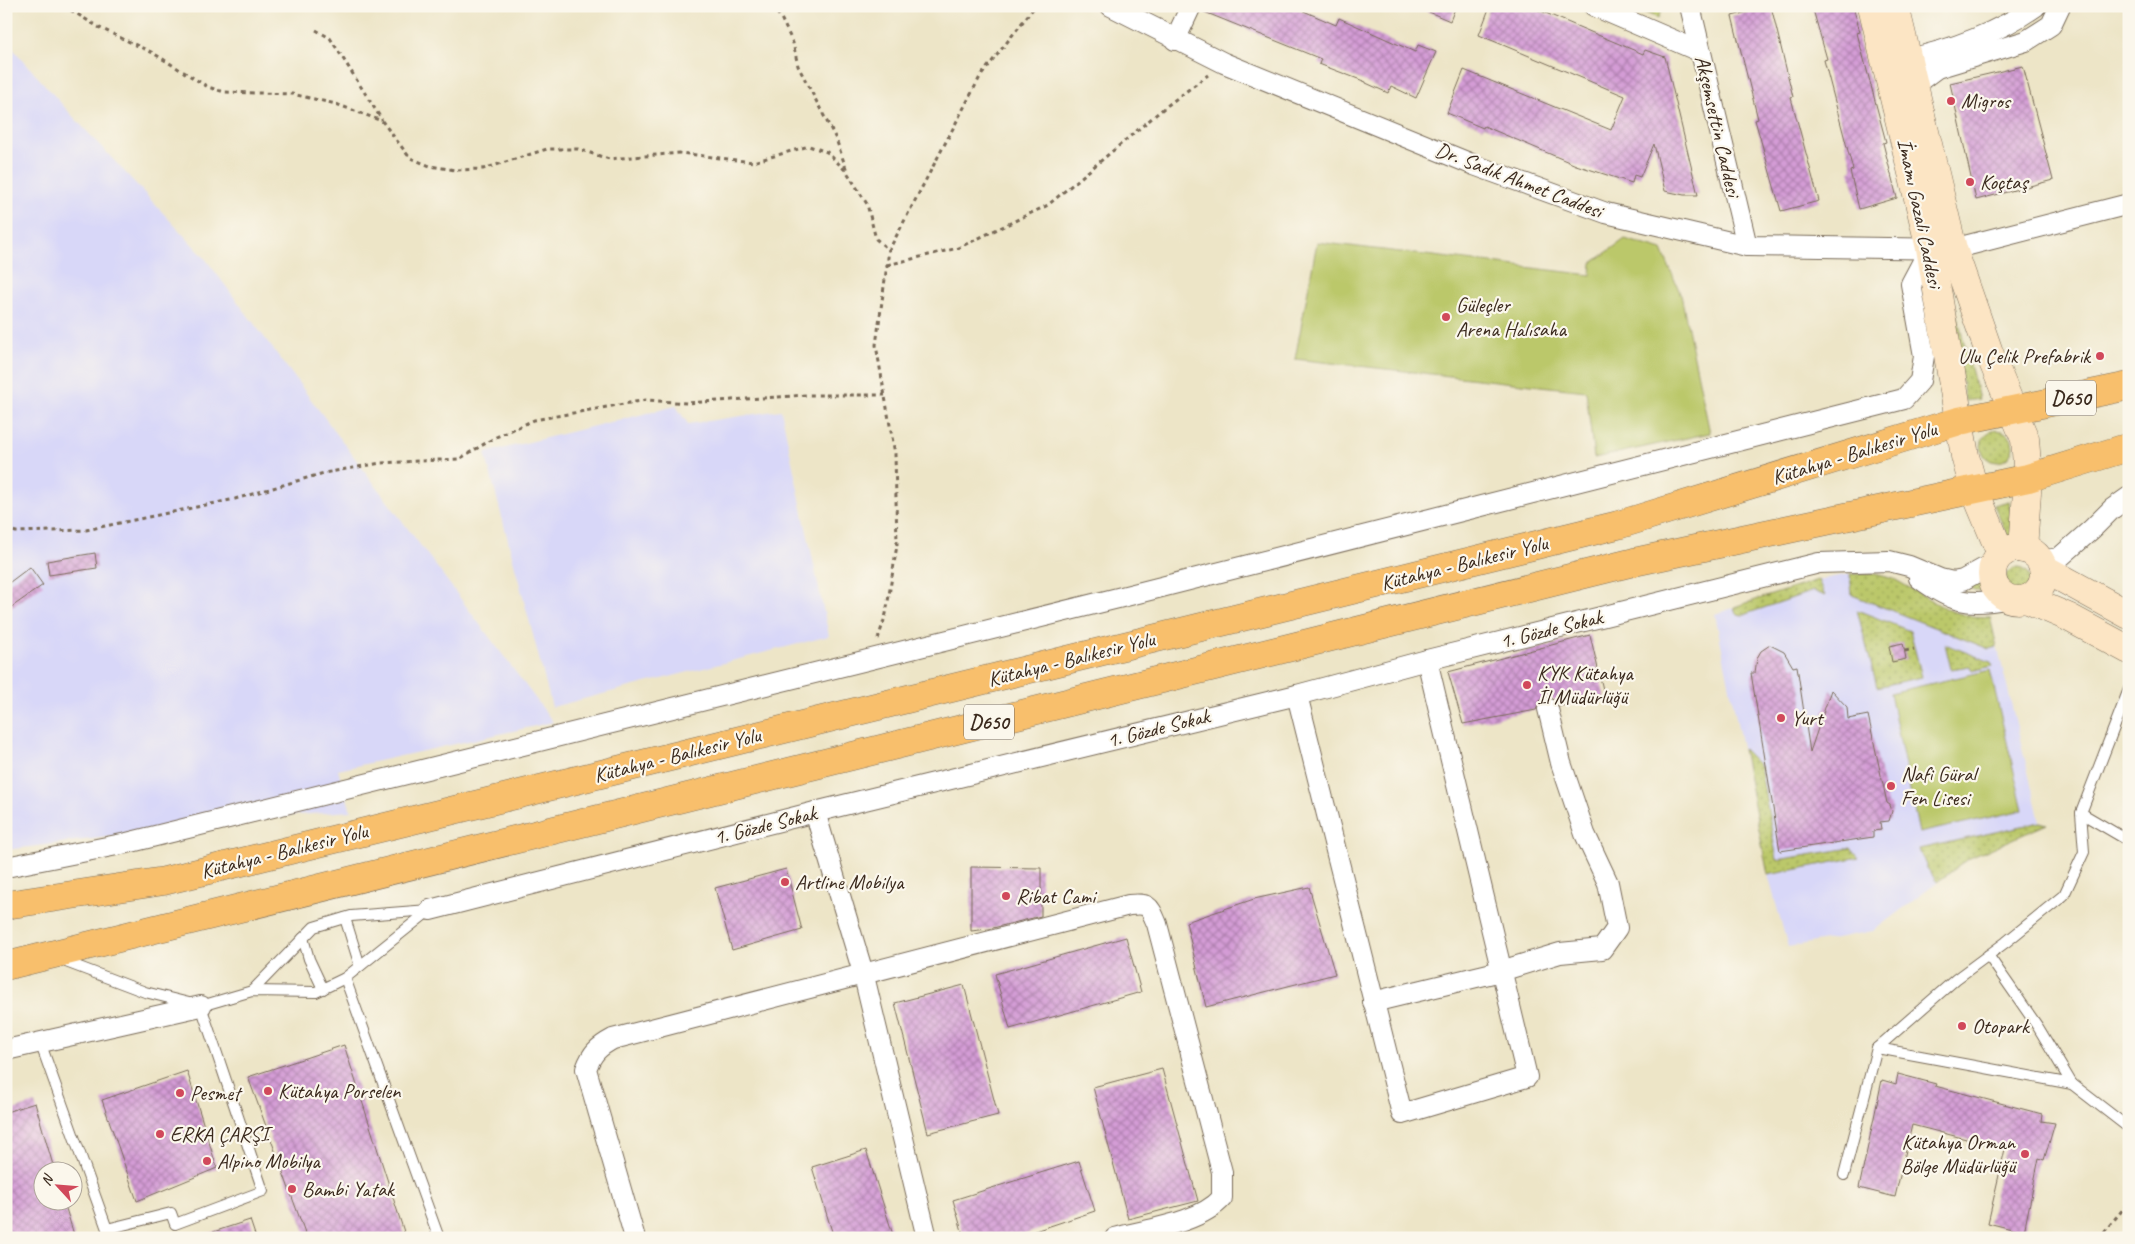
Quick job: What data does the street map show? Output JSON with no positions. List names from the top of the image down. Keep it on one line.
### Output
{"streets":{"highway":["D650","Kütahya - Balıkesir Yolu"],"main road":["İmamı Gazali Caddesi"],"street":["Akşemsettin Caddesi","Dr. Sadık Ahmet Caddesi","1. Gözde Sokak"]},"crossings":[["Akşemsettin Caddesi","Dr. Sadık Ahmet Caddesi"],["Dr. Sadık Ahmet Caddesi","İmamı Gazali Caddesi"],["İmamı Gazali Caddesi","Kütahya - Balıkesir Yolu"]],"places":["Migros","Koçtaş","Güleçler Arena Halısaha","Ulu Çelik Prefabrik","KYK Kütahya İl Müdürlüğü","Yurt","Nafi Güral Fen Lisesi","Artline Mobilya","Ribat Cami","Otopark","Kütahya Porselen","Pesmet","ERKA ÇARŞI","Kütahya Orman Bölge Müdürlüğü","Alpino Mobilya","Bambi Yatak"],"north":"top left"}
